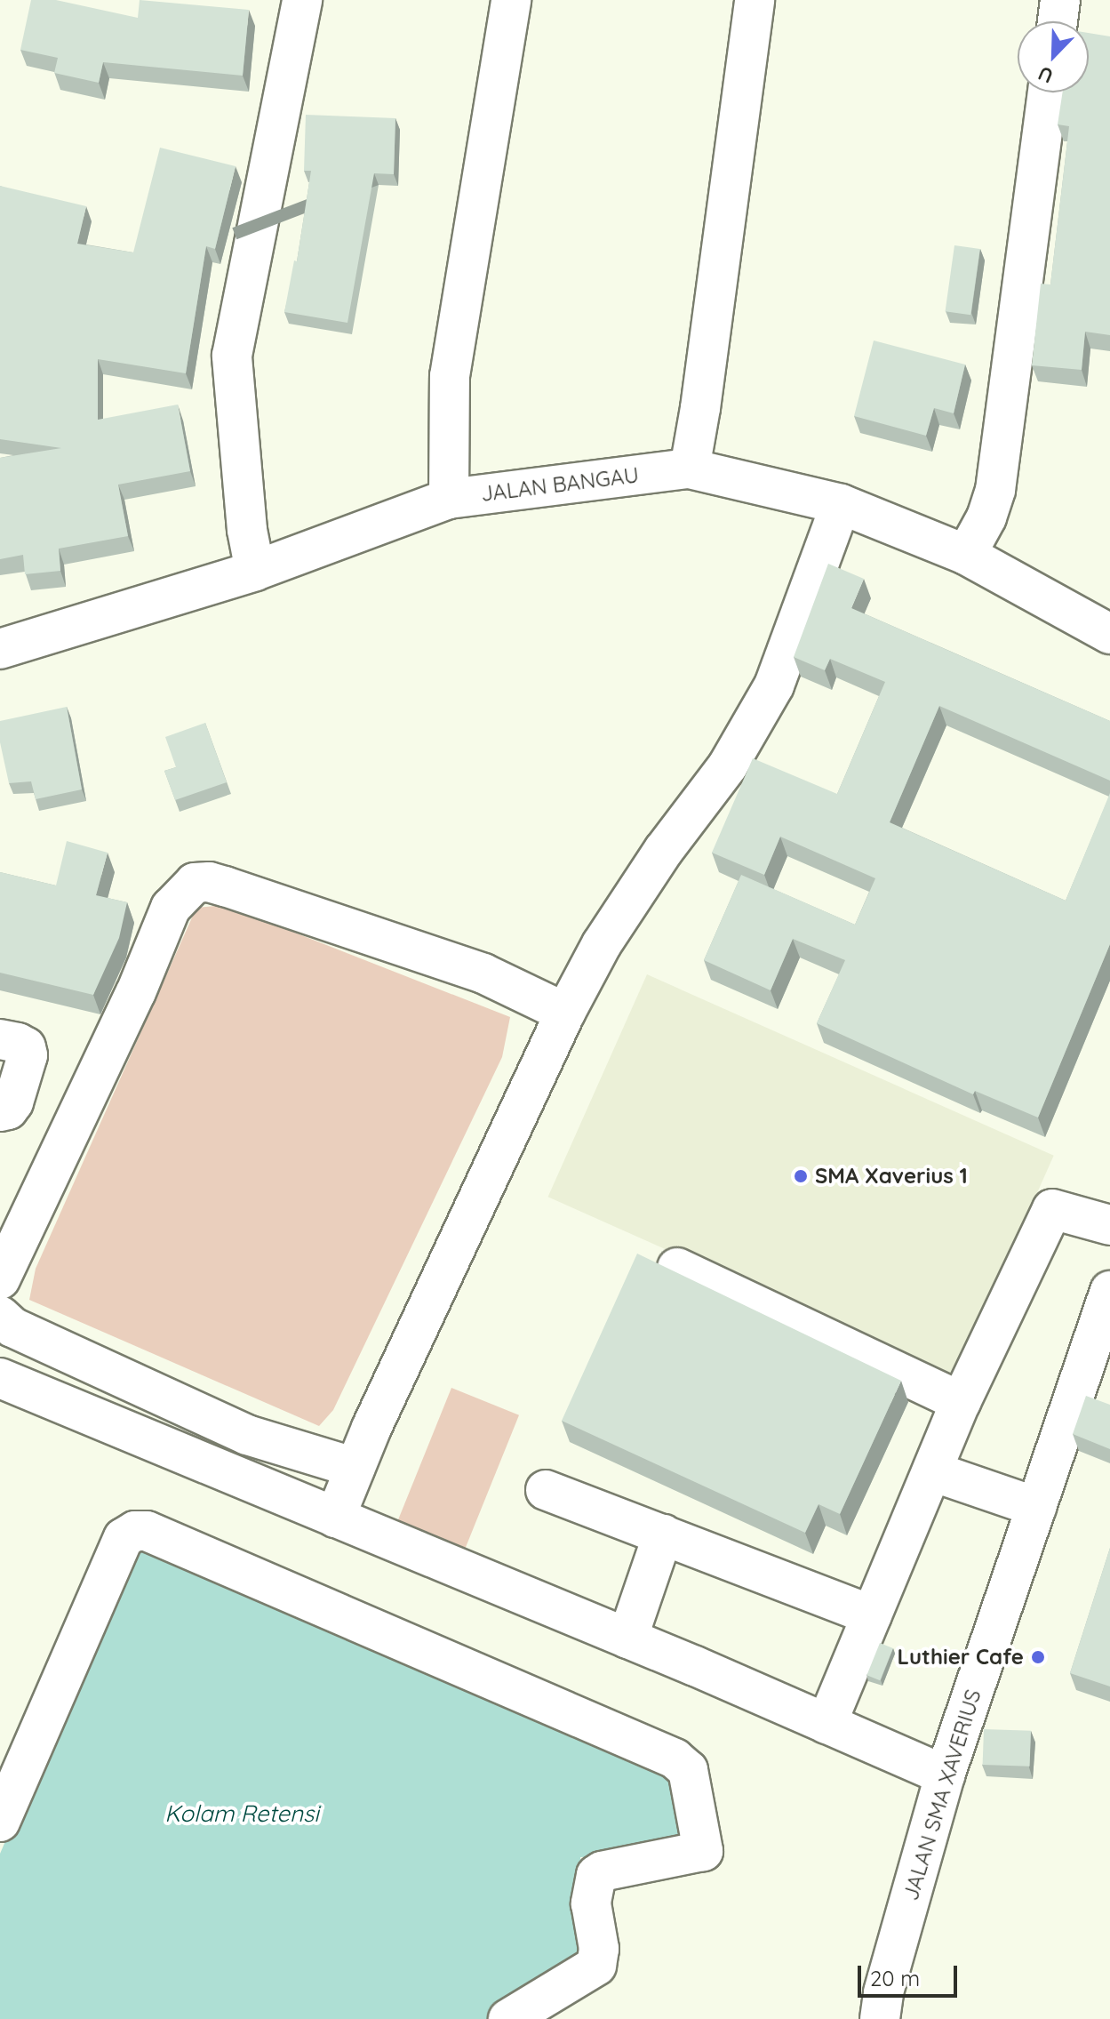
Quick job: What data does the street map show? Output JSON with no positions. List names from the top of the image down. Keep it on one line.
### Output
{"streets":{"street":["JALAN BANGAU","JALAN SMA XAVERIUS"]},"water":["Kolam Retensi"],"places":["SMA Xaverius 1","Luthier Cafe"],"scale_bar":"20 m","north":"bottom left"}
